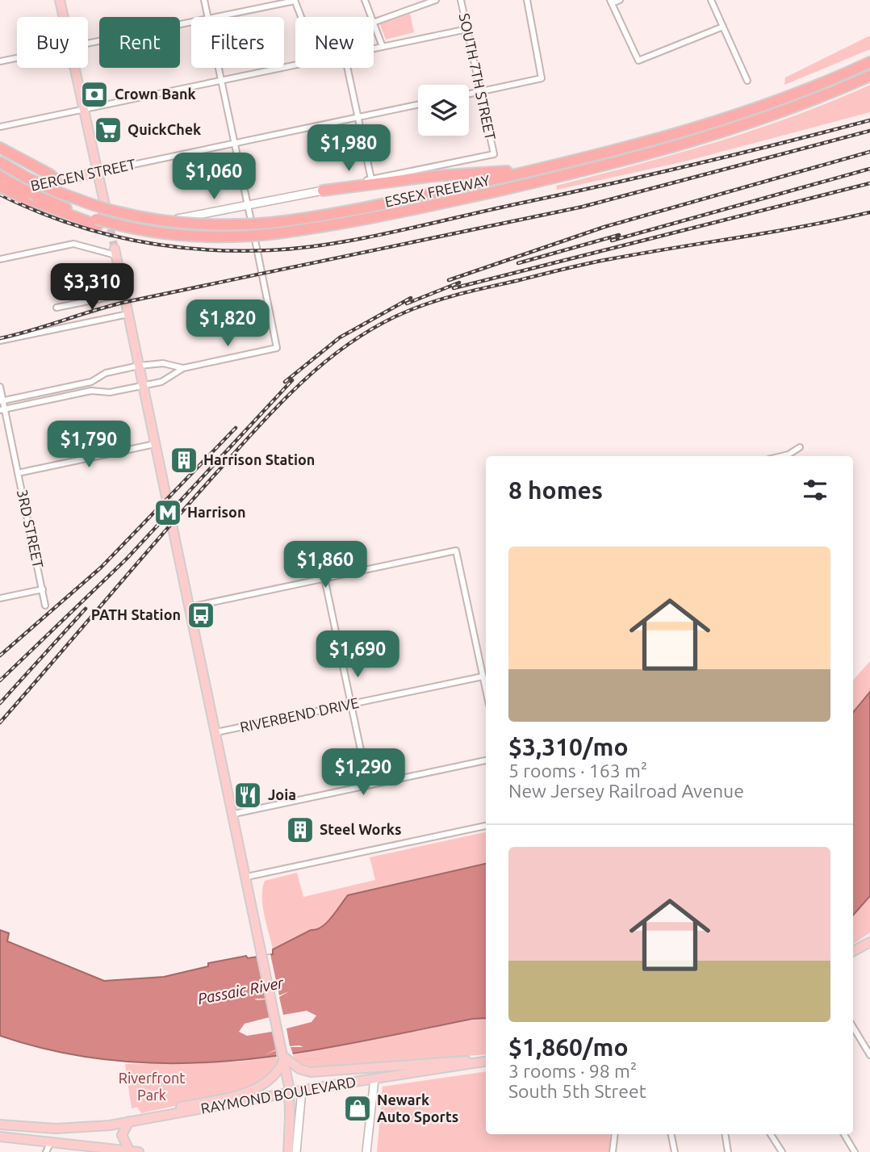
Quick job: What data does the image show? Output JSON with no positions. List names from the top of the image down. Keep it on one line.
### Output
{"streets":{"highway":["ESSEX FREEWAY"],"main road":["BERGEN STREET","RAYMOND BOULEVARD"],"street":["SOUTH 7TH STREET","3RD STREET","RIVERBEND DRIVE"]},"crossings":[["BERGEN STREET","ESSEX FREEWAY"]],"water":["Passaic River"],"parks":["Riverfront Park"],"places":{"bank":["Crown Bank"],"supermarket":["QuickChek"],"building":["Harrison Station","Steel Works"],"metro station":["Harrison"],"bus stop":["PATH Station"],"restaurant":["Joia"],"shop":["Newark Auto Sports"]},"page":{"chip":["Buy","Rent","Filters","New"],"price":["$1,980","$1,060","$3,310","$1,820","$1,790","$1,860","$1,690","$1,290"],"heading":"8 homes","list":[{"name":"$3,310/mo","note":"5 rooms · 163 m² · New Jersey Railroad Avenue"},{"name":"$1,860/mo","note":"3 rooms · 98 m² · South 5th Street"}]}}
